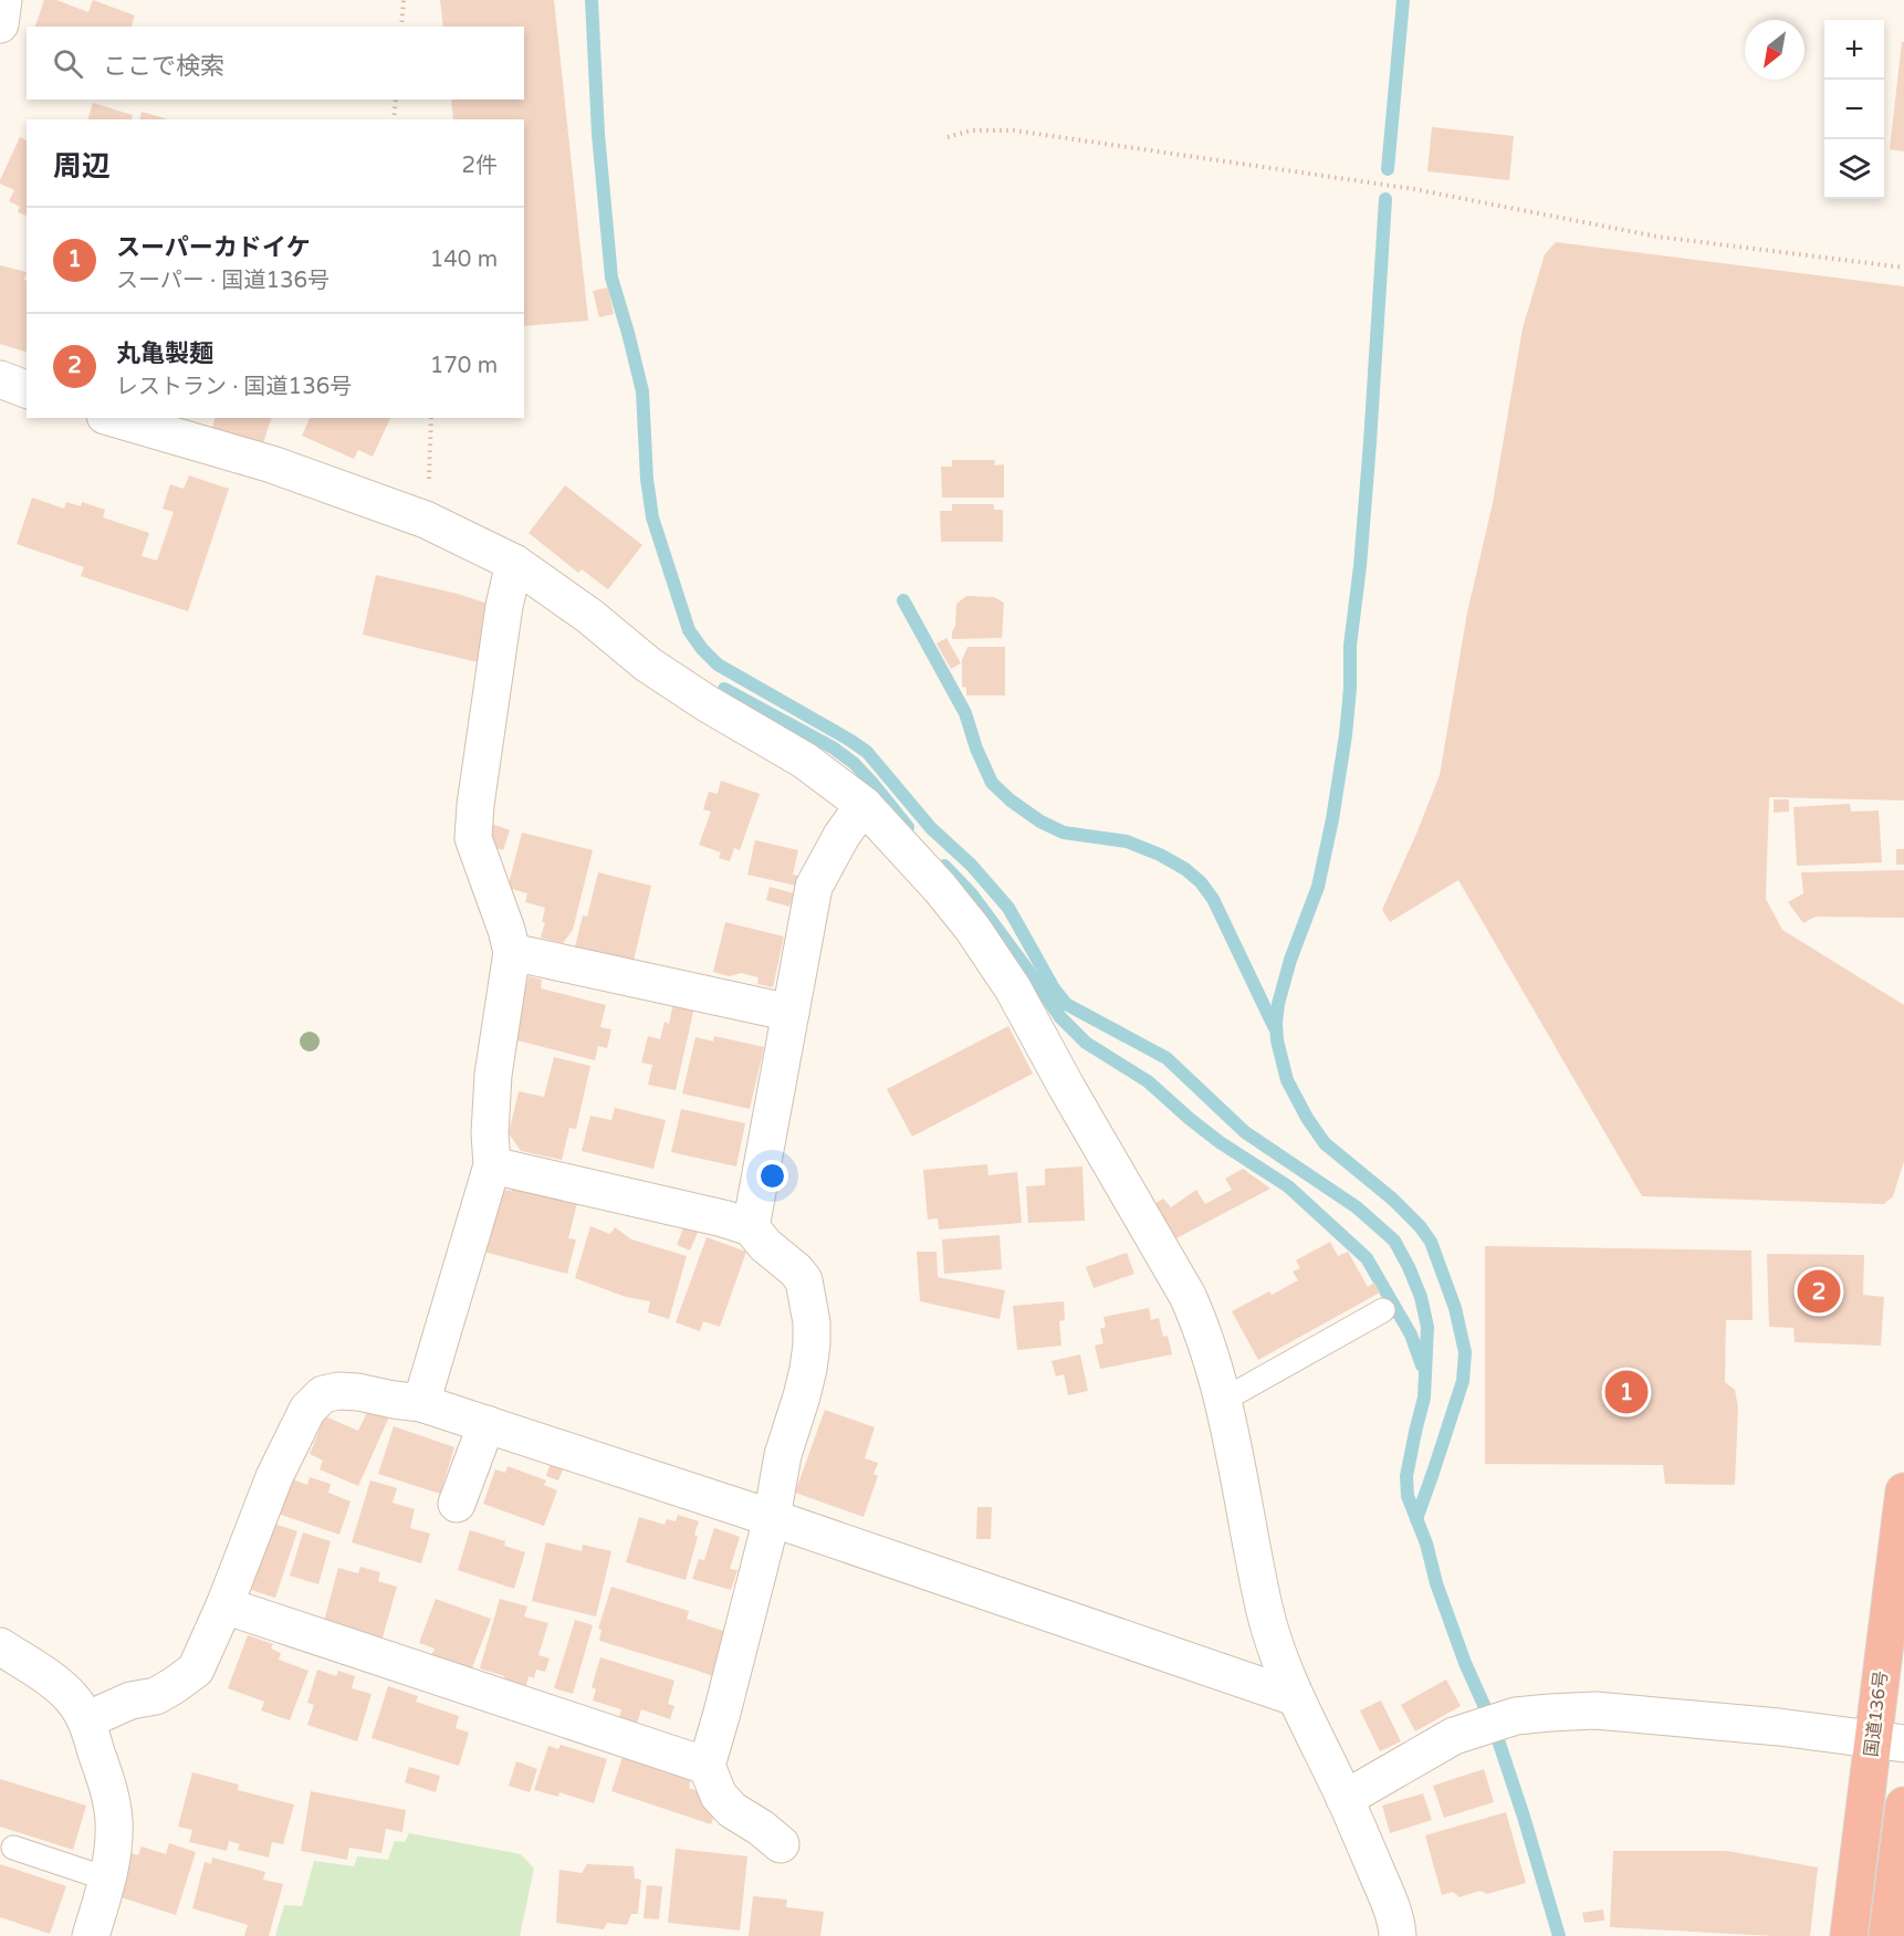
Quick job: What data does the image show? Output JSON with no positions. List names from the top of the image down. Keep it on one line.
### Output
{"streets":{"highway":["国道136号"]},"north":"bottom left","page":{"map_buttons":["+","−"],"search":"ここで検索","heading":["周辺","2件"],"list":[{"mark":"1","name":"スーパーカドイケ","note":"スーパー · 国道136号","value":"140 m"},{"mark":"2","name":"丸亀製麺","note":"レストラン · 国道136号","value":"170 m"}],"pins":["2","1"]}}
